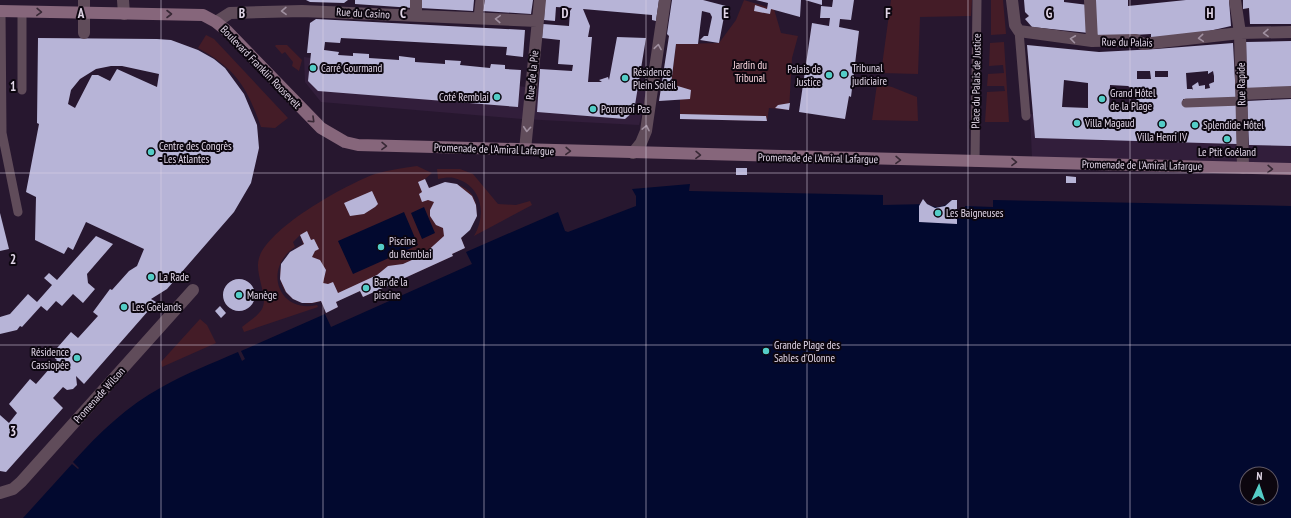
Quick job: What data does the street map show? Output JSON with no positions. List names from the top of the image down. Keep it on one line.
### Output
{"streets":{"street":["Rue du Casino","Rue du Palais","Boulevard Franklin Roosevelt","Rue de la Pie","Rue Rapide","Promenade de l'Amiral Lafargue","Promenade Wilson"],"lane":["Place du Palais de Justice"]},"crossings":[["Rue du Casino","Boulevard Franklin Roosevelt"],["Rue du Casino","Rue de la Pie"],["Rue du Palais","Rue Rapide"],["Boulevard Franklin Roosevelt","Promenade de l'Amiral Lafargue"],["Rue de la Pie","Promenade de l'Amiral Lafargue"],["Place du Palais de Justice","Promenade de l'Amiral Lafargue"],["Rue Rapide","Promenade de l'Amiral Lafargue"]],"one_way":["Rue du Casino","Rue du Palais","Boulevard Franklin Roosevelt","Rue de la Pie","Promenade de l'Amiral Lafargue"],"parks":["Jardin du Tribunal"],"places":["Carré Gourmand","Tribunal judiciaire","Palais de Justice","Résidence Plein Soleil","Coté Remblai","Grand Hôtel de la Plage","Pourquoi Pas","Villa Magaud","Villa Henri IV","Splendide Hôtel","Le Ptit Goéland","Centre des Congrès - Les Atlantes","Les Baigneuses","Piscine du Remblai","La Rade","Bar de la piscine","Manège","Les Goëlands","Grande Plage des Sables d'Olonne","Résidence Cassiopée"],"north":"top","grid":{"columns":["A","B","C","D","E","F","G","H"],"rows":["1","2","3"]}}
